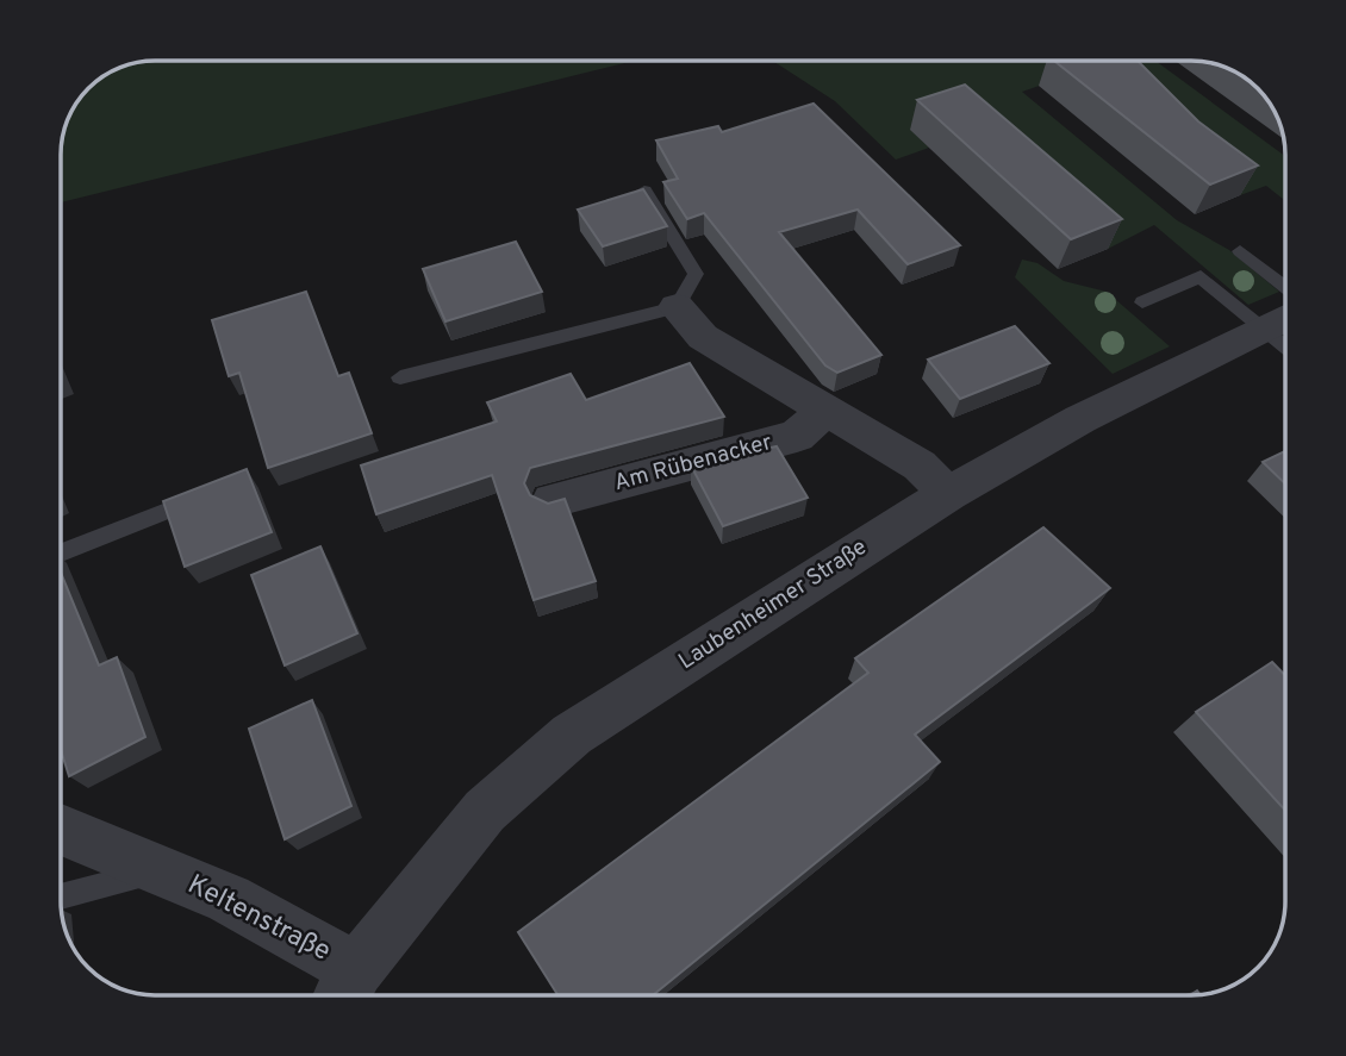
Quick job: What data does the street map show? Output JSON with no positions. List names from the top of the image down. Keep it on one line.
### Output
{"streets":{"street":["Am Rübenacker","Laubenheimer Straße","Keltenstraße"]},"crossings":[["Laubenheimer Straße","Keltenstraße"]]}
